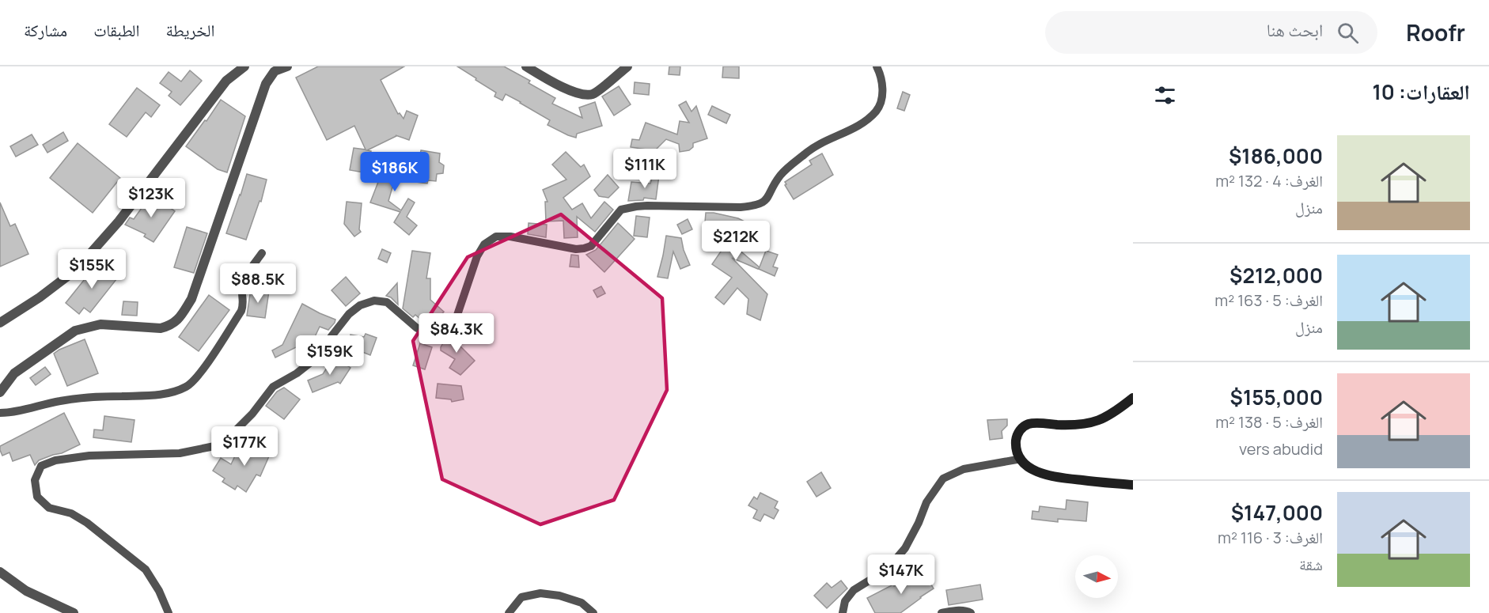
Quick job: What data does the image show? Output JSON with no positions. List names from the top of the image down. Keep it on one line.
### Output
{"north":"right","page":{"header":"Roofr","search":"ابحث هنا","nav":["الخريطة","الطبقات","مشاركة"],"heading":"العقارات: 10","list":[{"name":"$186,000","note":"الغرف: 4 · 132 m² · منزل"},{"name":"$212,000","note":"الغرف: 5 · 163 m² · منزل"},{"name":"$155,000","note":"الغرف: 5 · 138 m² · vers abudid"},{"name":"$147,000","note":"الغرف: 3 · 116 m² · شقة"}],"price":["$111K","$186K","$123K","$212K","$155K","$88.5K","$84.3K","$159K","$177K","$147K"]}}
